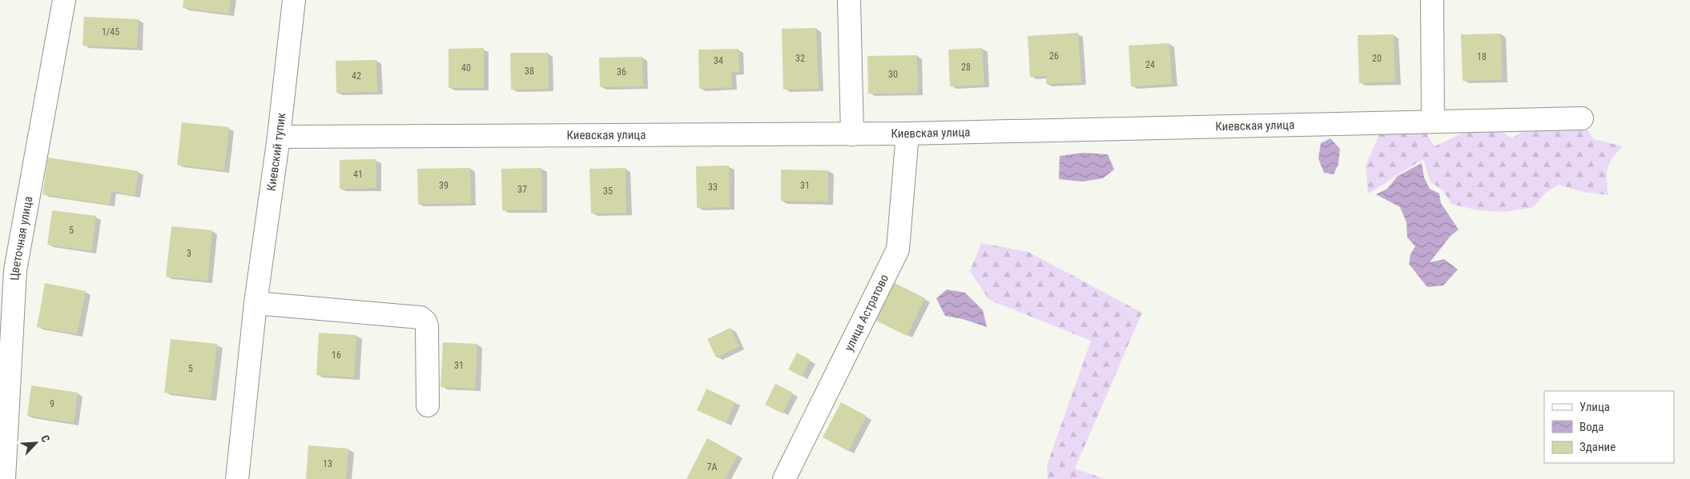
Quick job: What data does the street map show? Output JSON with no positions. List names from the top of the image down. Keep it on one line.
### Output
{"streets":{"street":["Киевская улица","Киевский тупик","Цветочная улица","улица Астратово"]},"crossings":[["Киевская улица","Киевский тупик"],["Киевская улица","улица Астратово"]],"house_numbers":["1/45","26","18","32","20","34","24","28","40","38","36","30","42","41","39","31","33","37","35","5","3","16","31","5","9","13","7А"],"legend":["Улица","Вода","Здание"],"north":"top right"}
